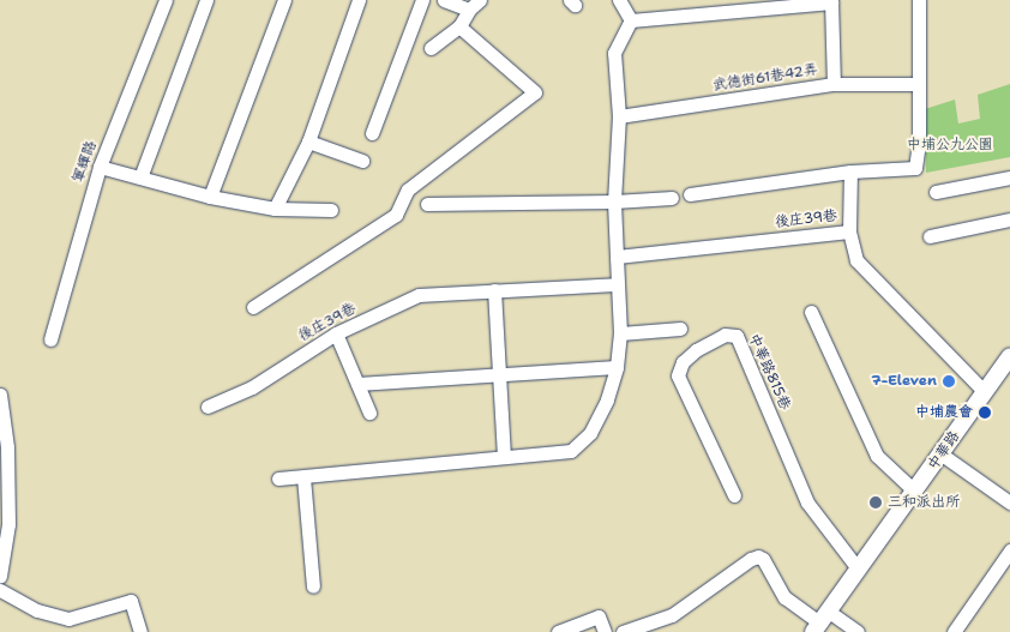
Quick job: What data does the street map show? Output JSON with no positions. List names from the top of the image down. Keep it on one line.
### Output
{"streets":{"main road":["中華路"],"street":["武德街61巷42弄","軍輝路","後庄39巷","中華路815巷"]},"crossings":[["後庄39巷","中華路"],["中華路815巷","中華路"]],"parks":["中埔公九公園"],"places":["7-Eleven","中埔農會","三和派出所"]}
